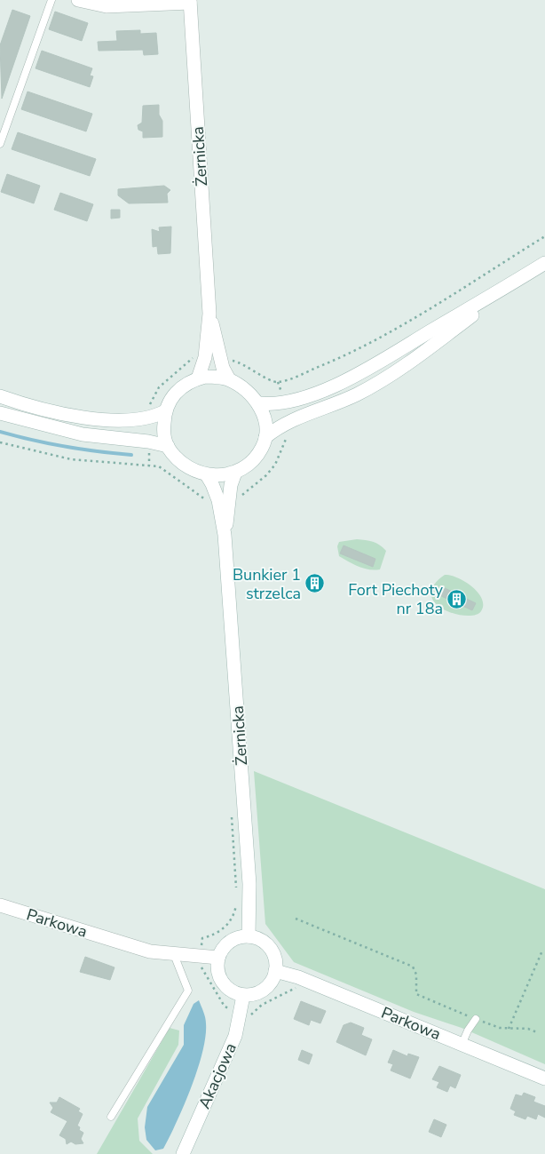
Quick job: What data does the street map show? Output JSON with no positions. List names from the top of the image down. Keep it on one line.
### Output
{"streets":{"street":["Żernicka","Parkowa","Akacjowa"]},"crossings":[["Żernicka","Parkowa"],["Żernicka","Akacjowa"],["Parkowa","Akacjowa"]],"places":{"building":["Bunkier 1 strzelca","Fort Piechoty nr 18a"]}}
